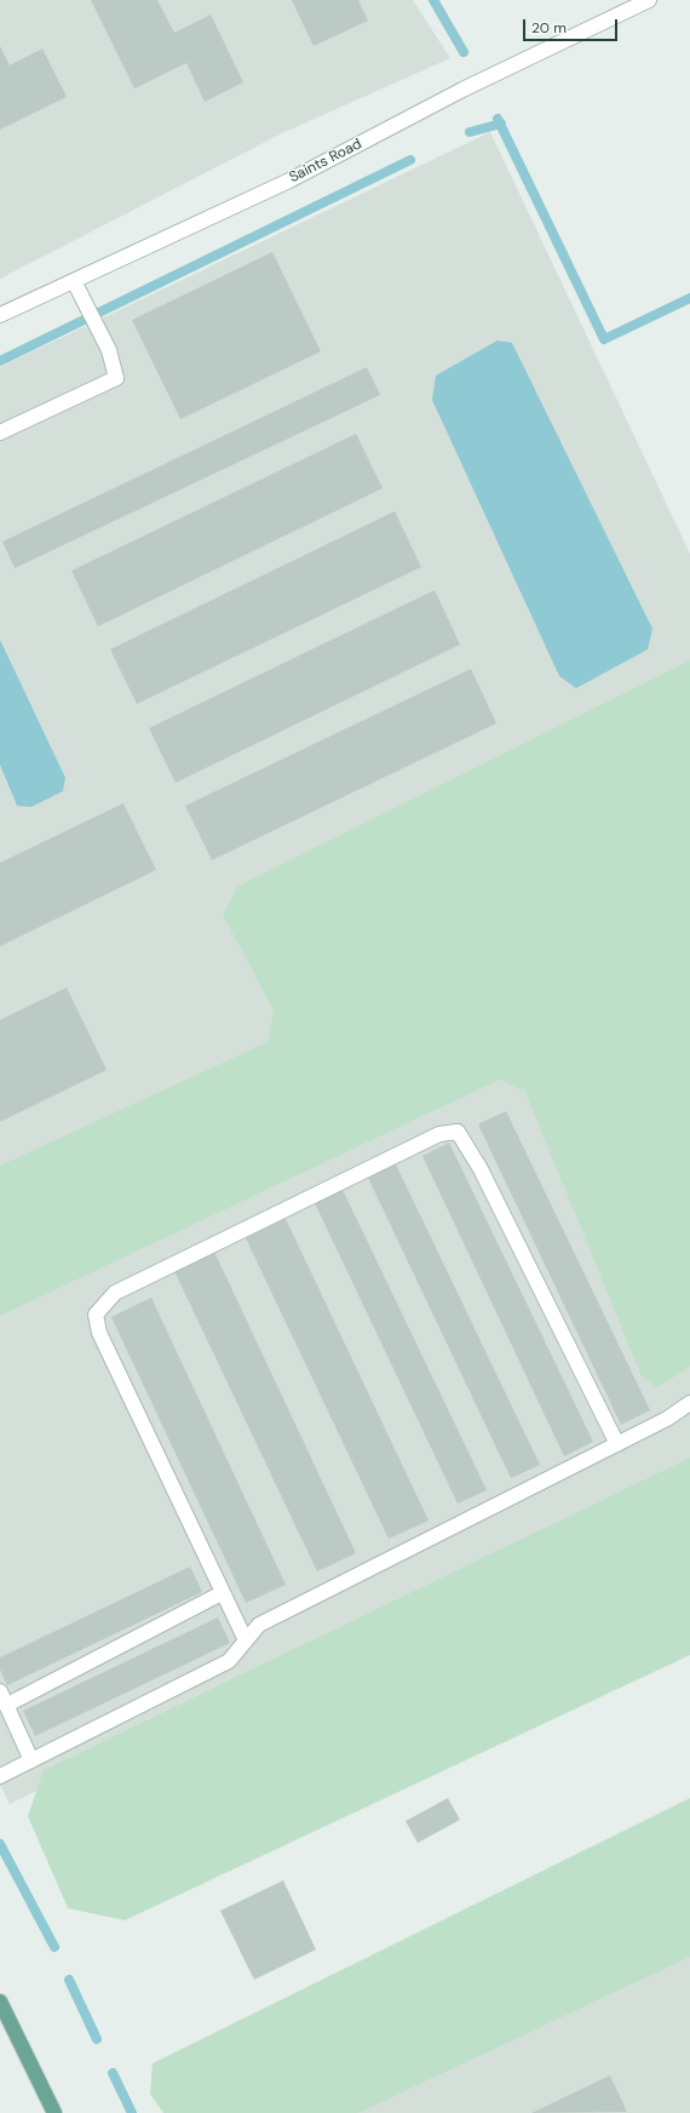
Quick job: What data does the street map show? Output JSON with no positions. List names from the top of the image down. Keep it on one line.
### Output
{"streets":{"street":["Saints Road"]},"scale_bar":"20 m"}
